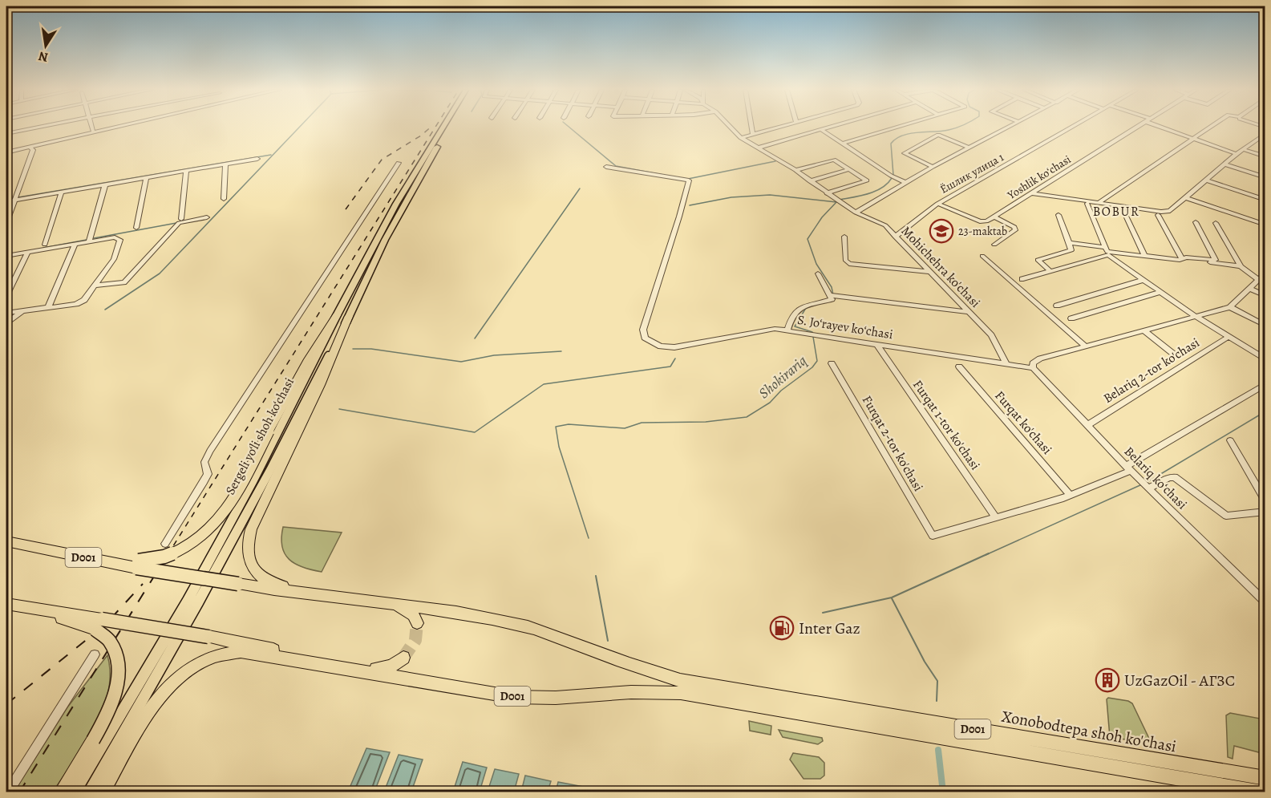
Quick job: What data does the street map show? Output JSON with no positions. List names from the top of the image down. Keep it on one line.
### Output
{"streets":{"highway":["D001","Xonobodtepa shoh ko'chasi"],"main road":["Sergeli yo‘li shoh ko‘chasi"],"street":["Ёшлик улица 1","Yoshlik koʻchasi","Mohichehra ko'chasi","S. Joʻrayev koʻchasi","Belariq 2-tor ko'chasi","Furqat ko'chasi","Furqat 1-tor ko'chasi","Furqat 2-tor ko'chasi","Belariq koʻchasi"]},"crossings":[["Ёшлик улица 1","Yoshlik koʻchasi"],["Ёшлик улица 1","Mohichehra ko'chasi"],["Mohichehra ko'chasi","S. Joʻrayev koʻchasi"],["S. Joʻrayev koʻchasi","Furqat 1-tor ko'chasi"],["S. Joʻrayev koʻchasi","Belariq koʻchasi"],["Belariq 2-tor ko'chasi","Belariq koʻchasi"],["Furqat 1-tor ko'chasi","Furqat 2-tor ko'chasi"],["D001","Xonobodtepa shoh ko'chasi"]],"districts":["BOBUR"],"water":["Shokirariq"],"places":{"school or university":["23-maktab"],"fuel station":["Inter Gaz"],"building":["UzGazOil - АГЗС"]},"north":"bottom"}
